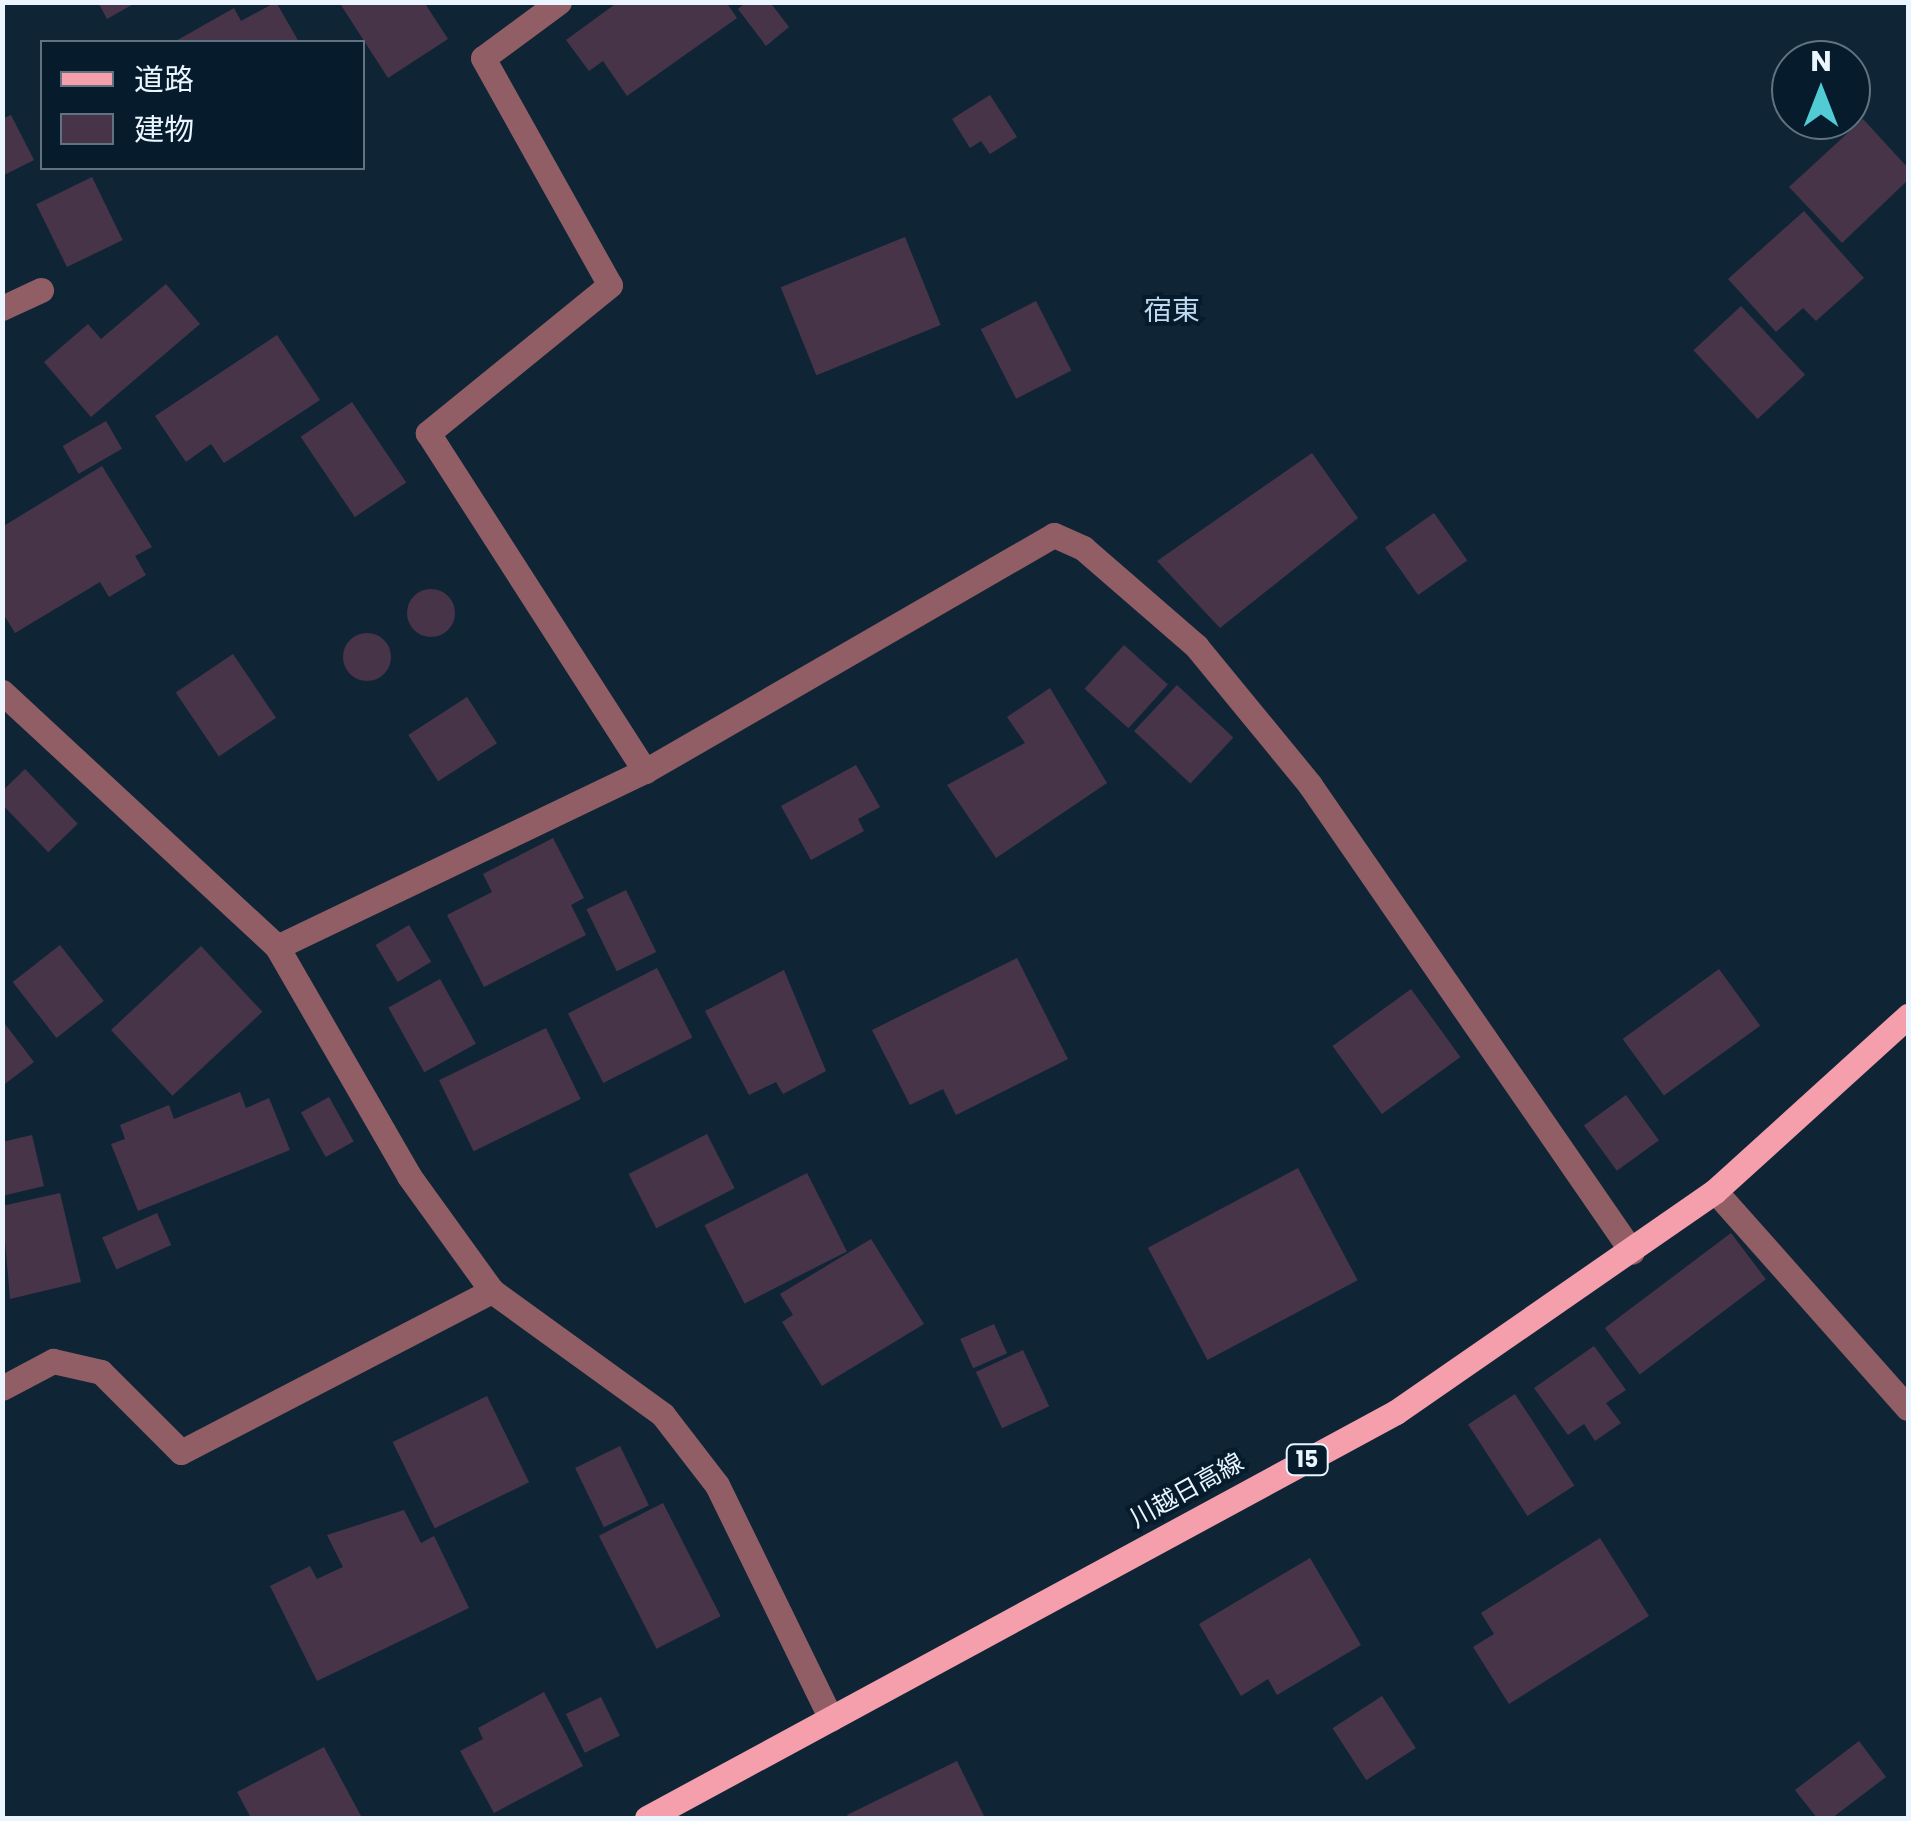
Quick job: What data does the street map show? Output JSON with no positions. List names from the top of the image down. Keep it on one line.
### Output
{"streets":{"main road":["15","川越日高線"]},"districts":["宿東"],"legend":["道路","建物"],"north":"top"}
